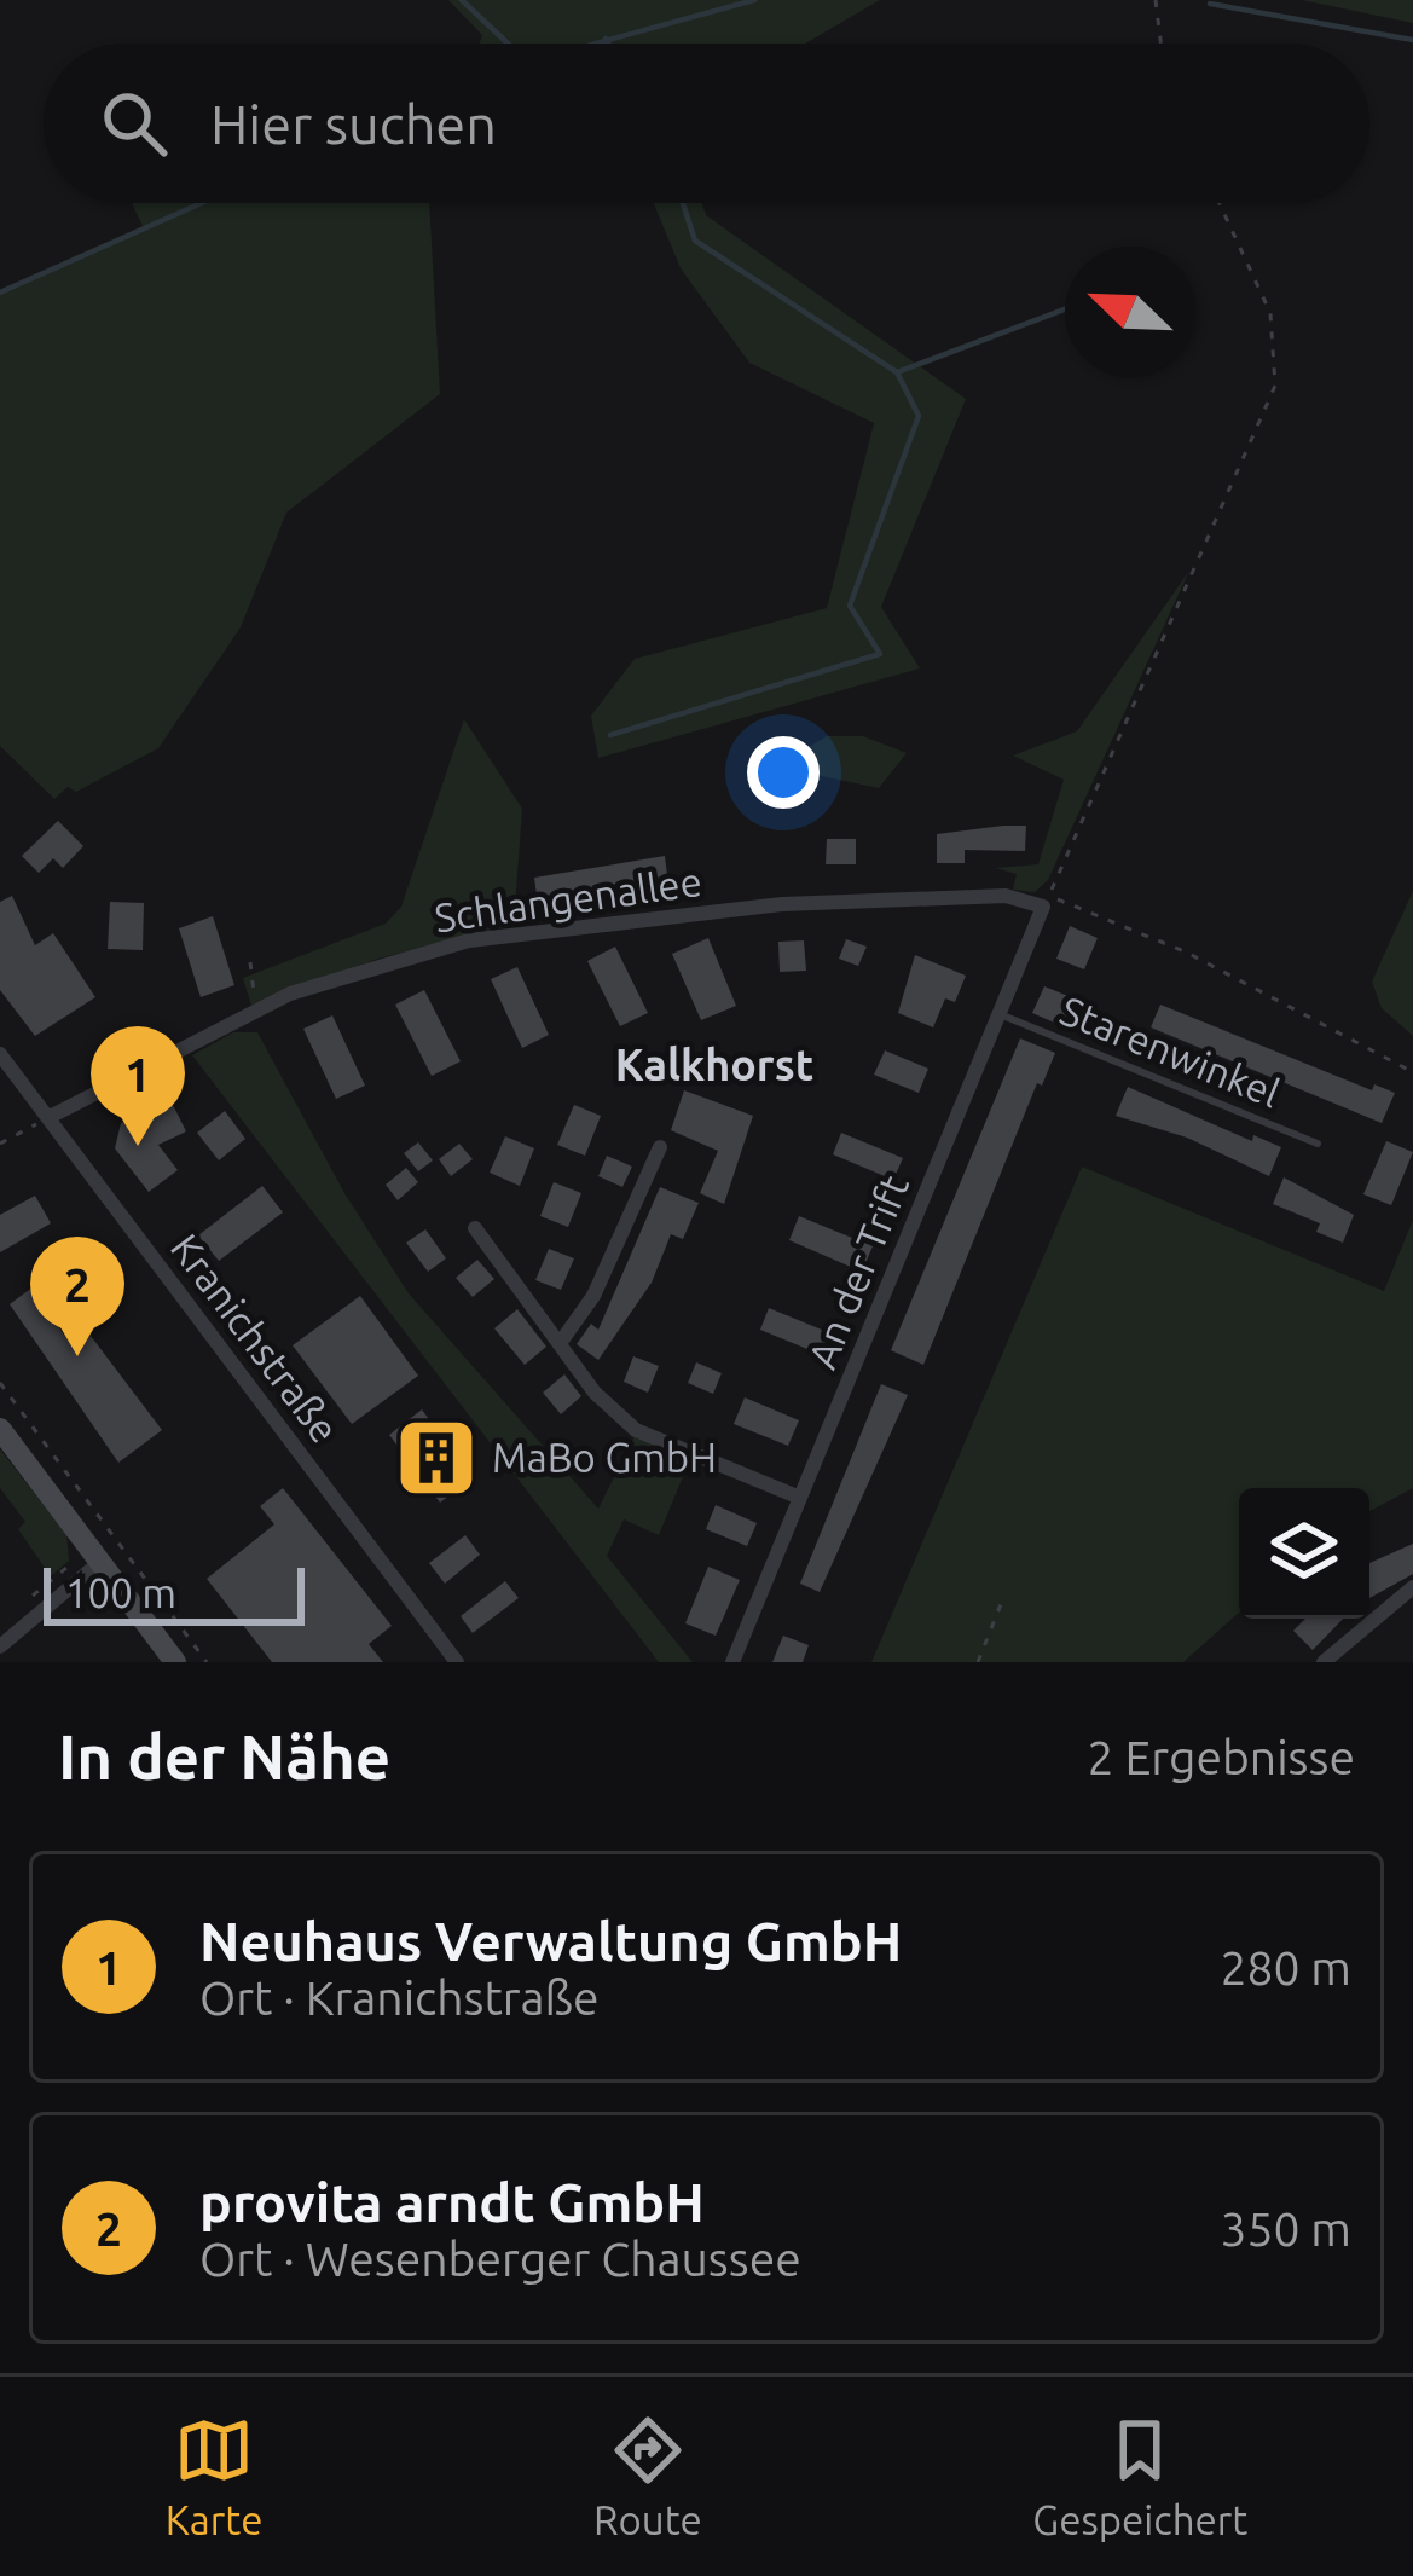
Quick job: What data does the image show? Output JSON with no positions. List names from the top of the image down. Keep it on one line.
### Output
{"streets":{"street":["Schlangenallee","An der Trift","Kranichstraße"],"lane":["Starenwinkel"]},"crossings":[["Schlangenallee","An der Trift"],["Schlangenallee","Kranichstraße"],["Starenwinkel","An der Trift"]],"districts":["Kalkhorst"],"places":{"building":["MaBo GmbH"]},"scale_bar":"100 m","north":"top left","page":{"search":"Hier suchen","pins":["1","2"],"scale":"100 m","heading":["In der Nähe","2 Ergebnisse"],"list":[{"mark":"1","name":"Neuhaus Verwaltung GmbH","note":"Ort · Kranichstraße","value":"280 m"},{"mark":"2","name":"provita arndt GmbH","note":"Ort · Wesenberger Chaussee","value":"350 m"}],"nav":["Karte","Route","Gespeichert"]}}
